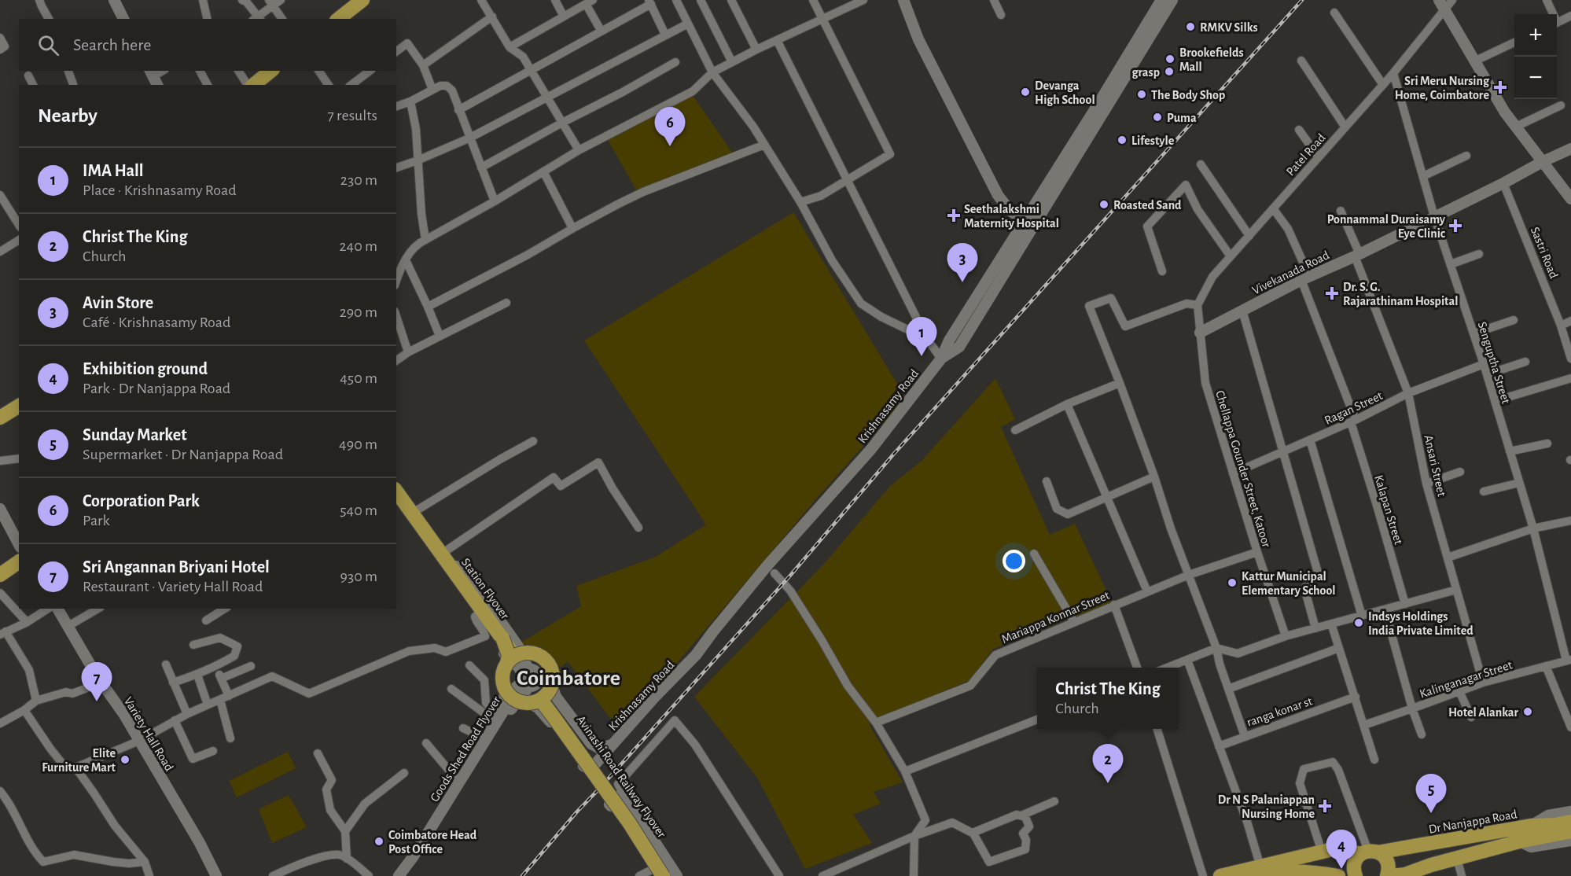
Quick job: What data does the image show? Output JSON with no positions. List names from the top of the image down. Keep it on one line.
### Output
{"streets":{"highway":["Station Flyover","Avinashi Road Railway Flyover","Dr Nanjappa Road"],"main road":["Vivekanada Road","Krishnasamy Road","Variety Hall Road","Goods Shed Road Flyover"],"street":["Patel Road","Sastri Road","Senguptha Street","Ragan Street","Ansari Street","Chellappa Gounder Street, Katoor","Kalapan Street","Mariappa Konnar Street","Kalinganagar Street","ranga konar st"]},"crossings":[["Patel Road","Senguptha Street"],["Patel Road","ranga konar st"],["Sastri Road","Vivekanada Road"],["Vivekanada Road","Senguptha Street"],["Vivekanada Road","Ansari Street"],["Vivekanada Road","Chellappa Gounder Street, Katoor"],["Senguptha Street","Ragan Street"],["Senguptha Street","Kalinganagar Street"],["Krishnasamy Road","Station Flyover"],["Krishnasamy Road","Goods Shed Road Flyover"],["Krishnasamy Road","Avinashi Road Railway Flyover"],["Ragan Street","Ansari Street"],["Ragan Street","Chellappa Gounder Street, Katoor"],["Ragan Street","Kalapan Street"],["Ansari Street","Kalinganagar Street"],["Chellappa Gounder Street, Katoor","Mariappa Konnar Street"],["Station Flyover","Goods Shed Road Flyover"],["Station Flyover","Avinashi Road Railway Flyover"],["Mariappa Konnar Street","ranga konar st"],["Goods Shed Road Flyover","Avinashi Road Railway Flyover"]],"districts":["Coimbatore"],"places":{"other":["RMKV Silks","Brookefields Mall","grasp","Devanga High School","The Body Shop","Puma","Lifestyle","Roasted Sand","Kattur Municipal Elementary School","Indsys Holdings India Private Limited","Hotel Alankar","Elite Furniture Mart","Coimbatore Head Post Office"],"health":["Sri Meru Nursing Home, Coimbatore","Seethalakshmi Maternity Hospital","Ponnammal Duraisamy Eye Clinic","Dr. S. G. Rajarathinam Hospital","Dr N S Palaniappan Nursing Home"]},"page":{"map_buttons":["+","−"],"search":"Search here","heading":["Nearby","7 results"],"pins":["6","3","1","7","2","5","4"],"list":[{"mark":"1","name":"IMA Hall","note":"Place · Krishnasamy Road","value":"230 m"},{"mark":"2","name":"Christ The King","note":"Church","value":"240 m"},{"mark":"3","name":"Avin Store","note":"Café · Krishnasamy Road","value":"290 m"},{"mark":"4","name":"Exhibition ground","note":"Park · Dr Nanjappa Road","value":"450 m"},{"mark":"5","name":"Sunday Market","note":"Supermarket · Dr Nanjappa Road","value":"490 m"},{"mark":"6","name":"Corporation Park","note":"Park","value":"540 m"},{"mark":"7","name":"Sri Angannan Briyani Hotel","note":"Restaurant · Variety Hall Road","value":"930 m"}],"popup":["Christ The King","Church"]}}
